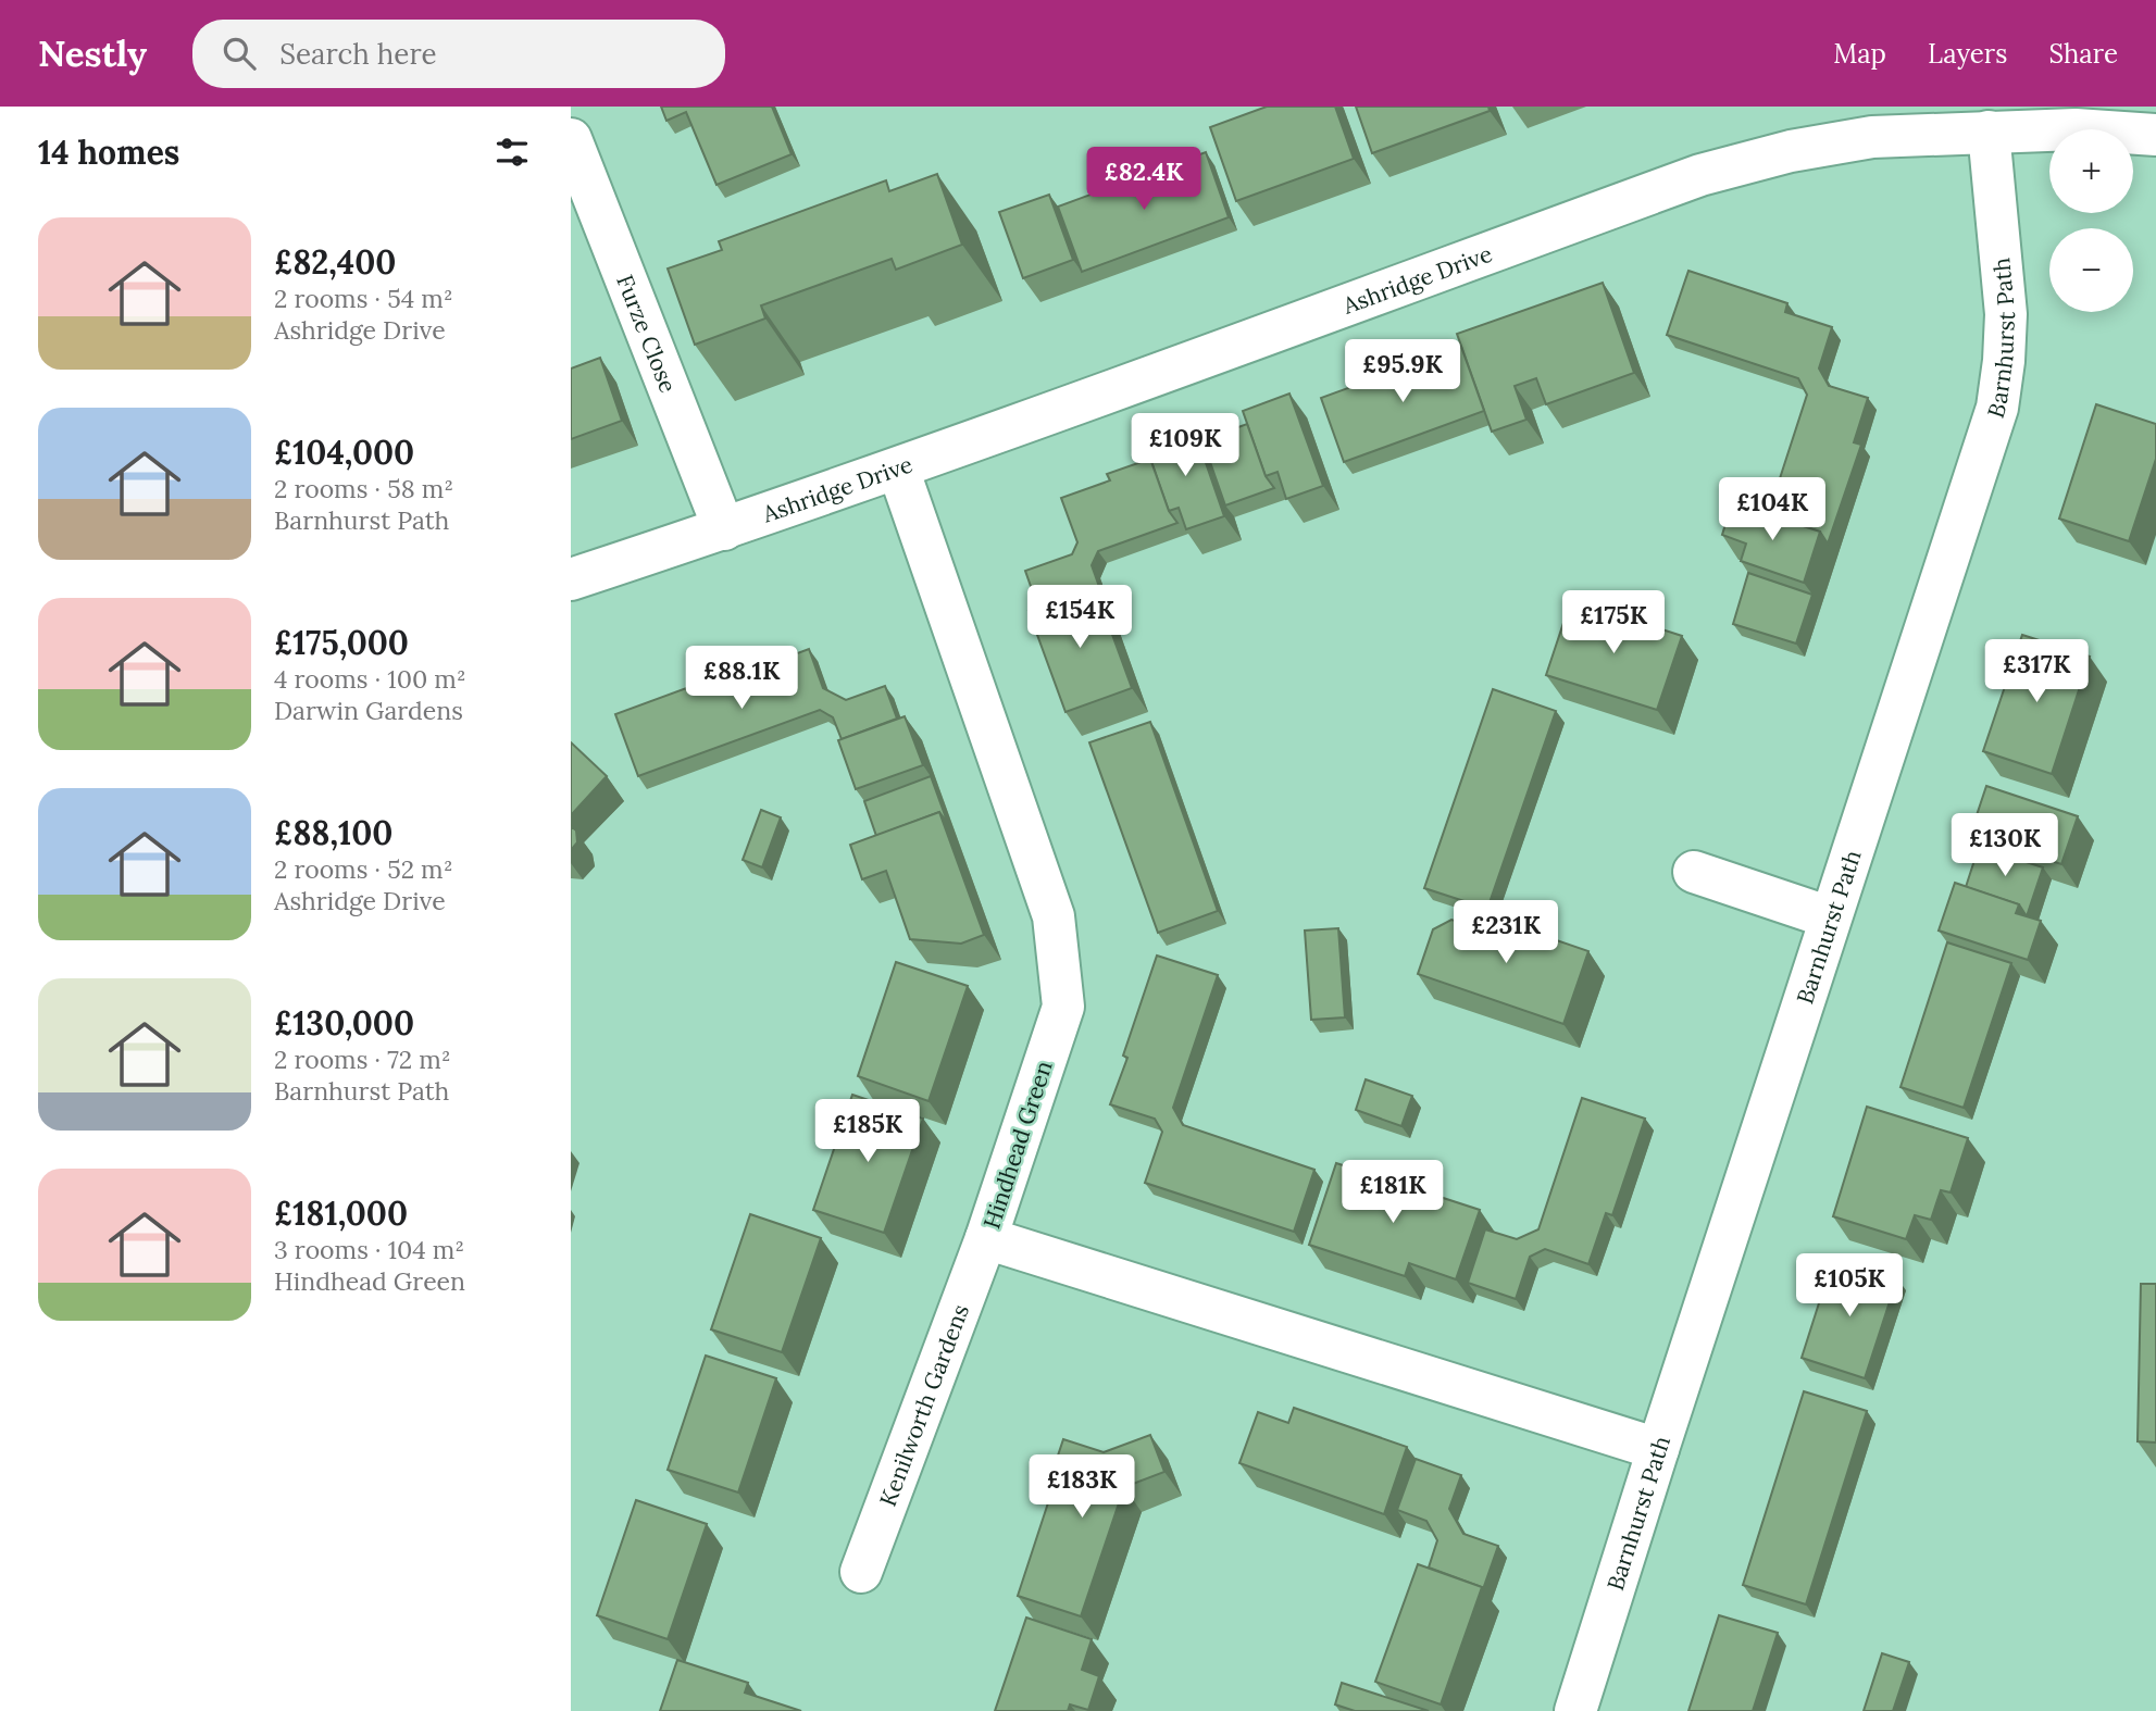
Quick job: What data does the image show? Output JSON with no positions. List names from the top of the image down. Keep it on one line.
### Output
{"streets":{"street":["Ashridge Drive","Furze Close","Barnhurst Path","Hindhead Green","Kenilworth Gardens"]},"crossings":[["Ashridge Drive","Furze Close"],["Ashridge Drive","Barnhurst Path"],["Ashridge Drive","Hindhead Green"],["Barnhurst Path","Hindhead Green"],["Hindhead Green","Kenilworth Gardens"]],"page":{"header":"Nestly","search":"Search here","nav":["Map","Layers","Share"],"heading":"14 homes","map_buttons":["+","−"],"price":["£82.4K","£95.9K","£109K","£104K","£154K","£175K","£317K","£88.1K","£130K","£231K","£185K","£181K","£105K","£183K"],"list":[{"name":"£82,400","note":"2 rooms · 54 m² · Ashridge Drive"},{"name":"£104,000","note":"2 rooms · 58 m² · Barnhurst Path"},{"name":"£175,000","note":"4 rooms · 100 m² · Darwin Gardens"},{"name":"£88,100","note":"2 rooms · 52 m² · Ashridge Drive"},{"name":"£130,000","note":"2 rooms · 72 m² · Barnhurst Path"},{"name":"£181,000","note":"3 rooms · 104 m² · Hindhead Green"}]}}
